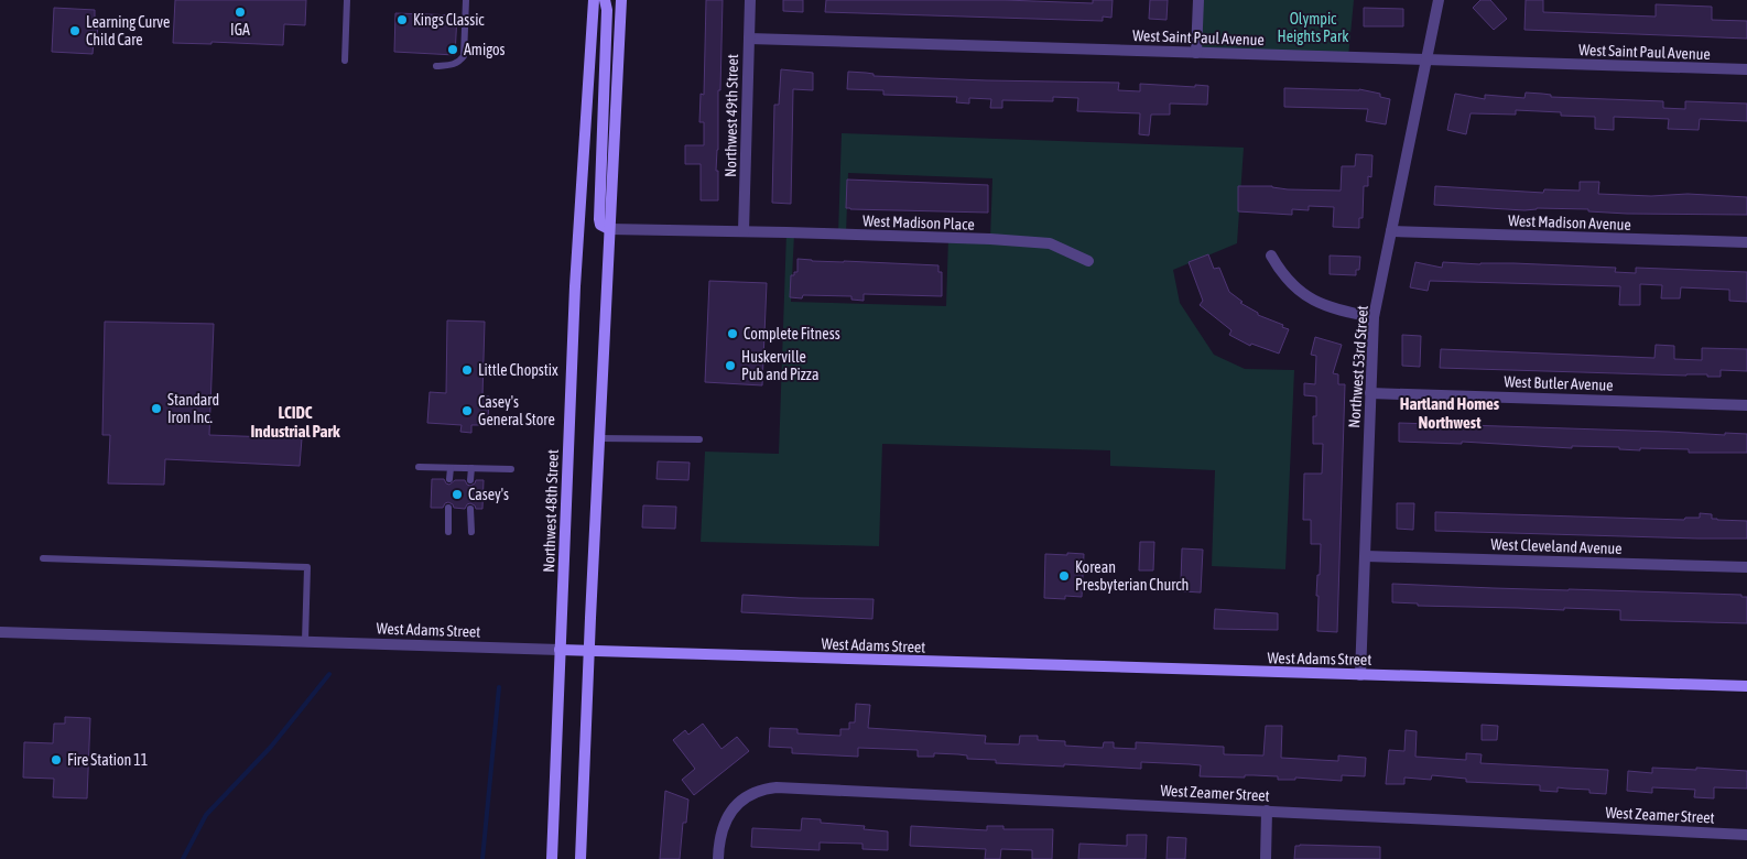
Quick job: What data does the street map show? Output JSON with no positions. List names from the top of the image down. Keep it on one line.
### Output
{"streets":{"main road":["Northwest 48th Street","West Adams Street"],"street":["West Saint Paul Avenue","Northwest 49th Street","West Madison Place","West Madison Avenue","Northwest 53rd Street","West Butler Avenue","West Cleveland Avenue","West Zeamer Street"]},"crossings":[["West Saint Paul Avenue","Northwest 49th Street"],["West Saint Paul Avenue","Northwest 53rd Street"],["Northwest 49th Street","West Madison Place"],["West Madison Avenue","Northwest 53rd Street"],["Northwest 53rd Street","West Butler Avenue"],["Northwest 53rd Street","West Cleveland Avenue"],["Northwest 53rd Street","West Adams Street"],["Northwest 48th Street","West Adams Street"]],"districts":["Hartland Homes Northwest","LCIDC Industrial Park"],"parks":["Olympic Heights Park"],"places":["IGA","Kings Classic","Learning Curve Child Care","Amigos","Complete Fitness","Huskerville Pub and Pizza","Little Chopstix","Standard Iron Inc.","Casey's General Store","Casey's","Korean Presbyterian Church","Fire Station 11"]}
